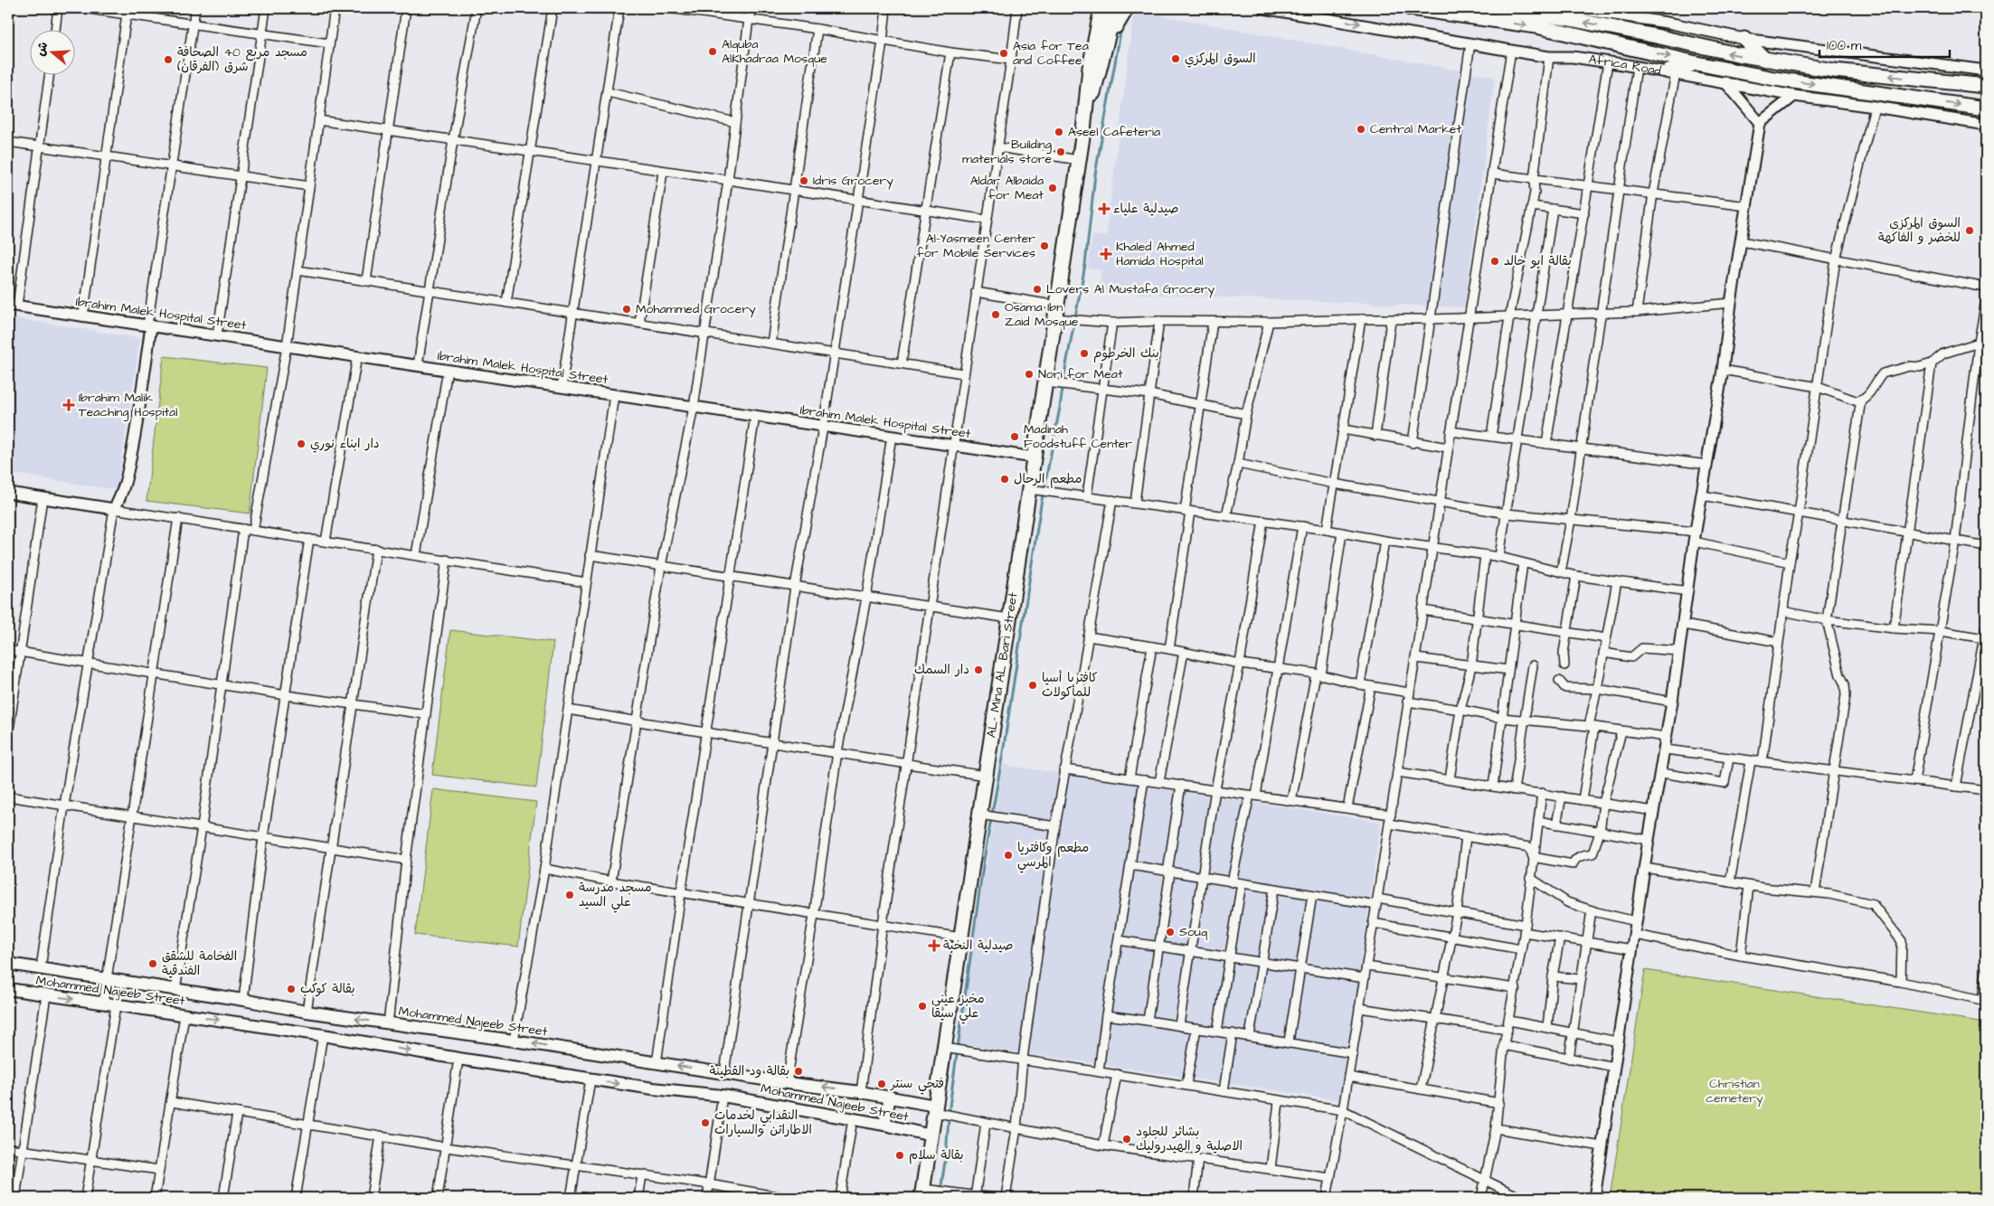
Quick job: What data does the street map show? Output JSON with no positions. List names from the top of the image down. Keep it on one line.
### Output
{"streets":{"highway":["Africa Road","AL- Mina AL Bari Street"],"main road":["Mohammed Najeeb Street"],"street":["Ibrahim Malek Hospital Street"]},"crossings":[["Ibrahim Malek Hospital Street","AL- Mina AL Bari Street"],["AL- Mina AL Bari Street","Mohammed Najeeb Street"]],"parks":["Christian cemetery"],"places":{"other":["Alquba AlKhadraa Mosque","Asia for Tea and Coffee","السوق المركزي","مسجد مربع 40 الصحافة شرق (الفرقان)","Central Market","Aseel Cafeteria","Building materials store","Idris Grocery","Aldar Albaida for Meat","السوق المركزي للخضر و الفاكهة","Al-Yasmeen Center for Mobile Services","بقالة ابو خالد","Lovers Al Mustafa Grocery","Mohammed Grocery","Osama Ibn Zaid Mosque","بنك الخرطوم","Nori for Meat","Madinah Foodstuff Center","دار ابناء نوري","مطعم الرحال","دار السمك","كافتريا أسيا للمأكولات","مطعم وكافتريا المرسي","مسجد مدرسة علي السيد","Souq","الفخامة للشقق الفندقية","بقالة كوكب","مخبز عيني علي سيقا","بقالة ود القطينة","فتحي سنتر","النقدابي لخدمات الاطاراتن والسيارات","بشائر للجلود الاصلية و الهيدروليك","بقالة سلام"],"health":["صيدلية علياء","Khaled Ahmed Hamida Hospital","Ibrahim Malik Teaching Hospital","صيدلية النخبة"]},"scale_bar":"100 m","north":"left"}
